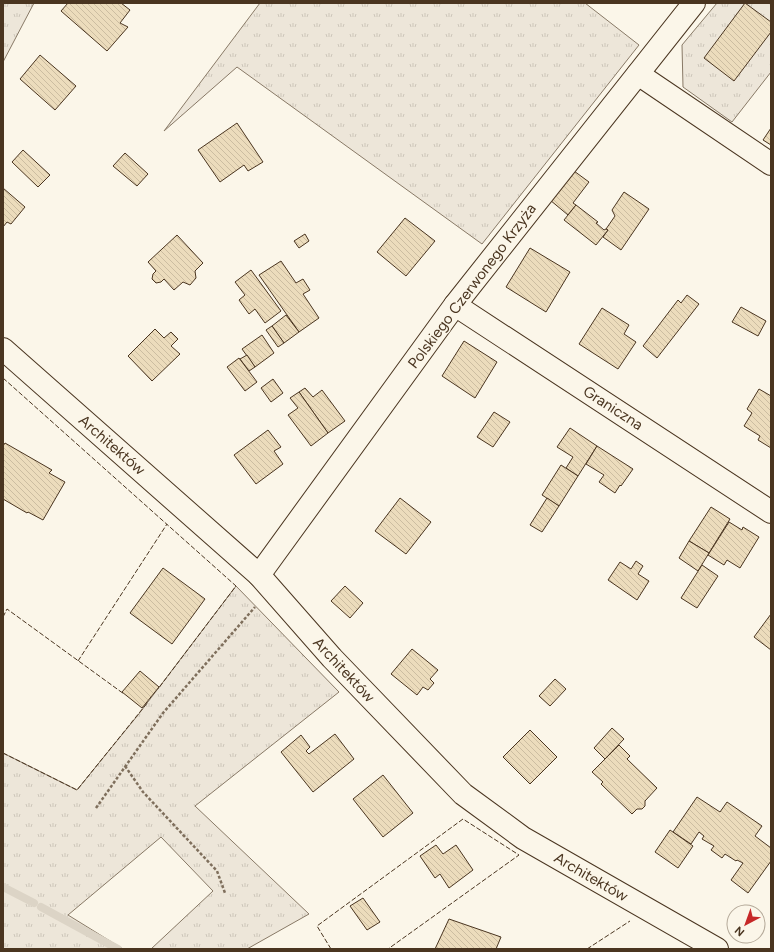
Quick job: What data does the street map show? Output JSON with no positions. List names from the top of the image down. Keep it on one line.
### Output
{"streets":{"street":["Polskiego Czerwonego Krzyża","Graniczna","Architektów"]},"crossings":[["Polskiego Czerwonego Krzyża","Graniczna"],["Polskiego Czerwonego Krzyża","Architektów"]],"north":"bottom left"}
